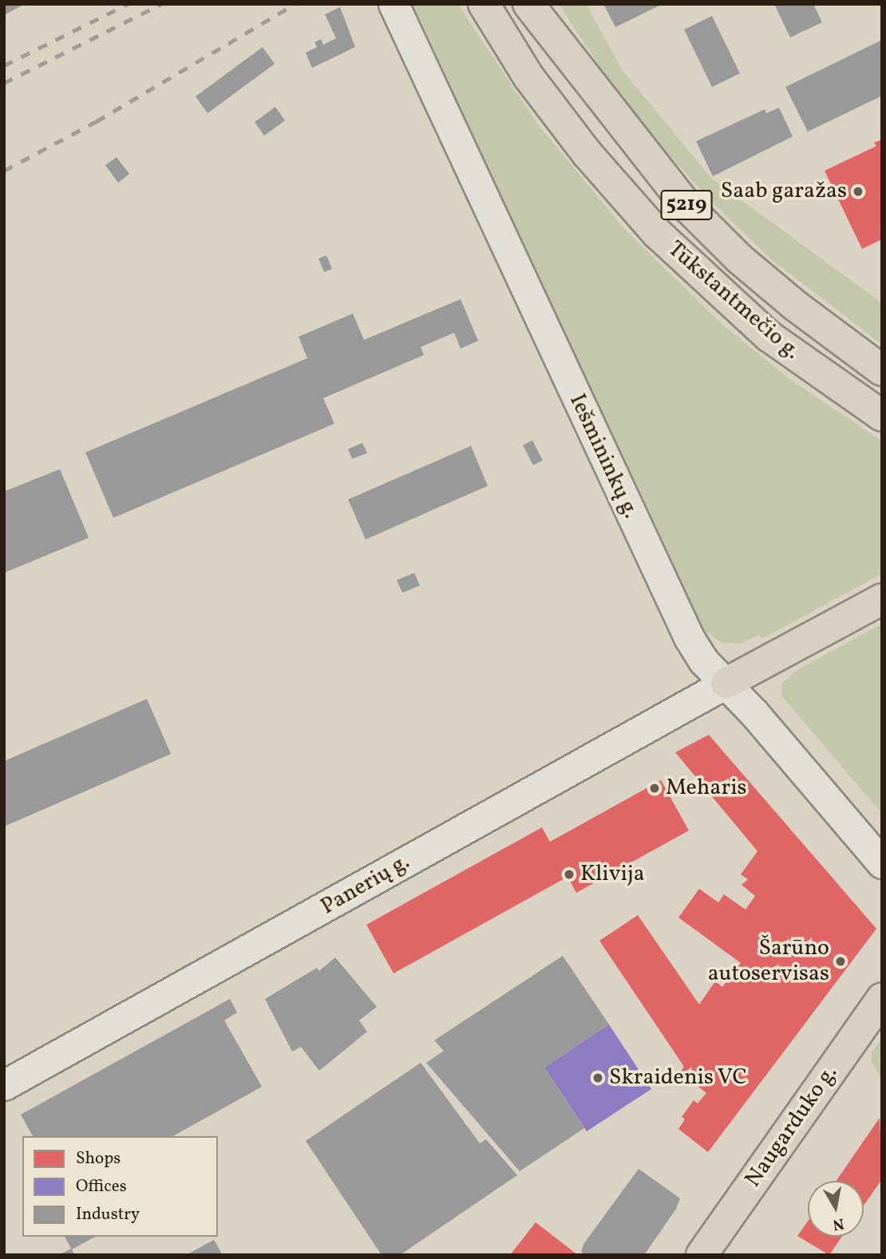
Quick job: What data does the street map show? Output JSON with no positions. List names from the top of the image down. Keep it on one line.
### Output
{"streets":{"main road":["5219","Tūkstantmečio g.","Naugarduko g."],"street":["Iešmininkų g.","Panerių g."]},"crossings":[["Iešmininkų g.","Panerių g."]],"places":["Saab garažas","Meharis","Klivija","Šarūno autoservisas","Skraidenis VC"],"legend":["Shops","Offices","Industry"],"north":"bottom"}
